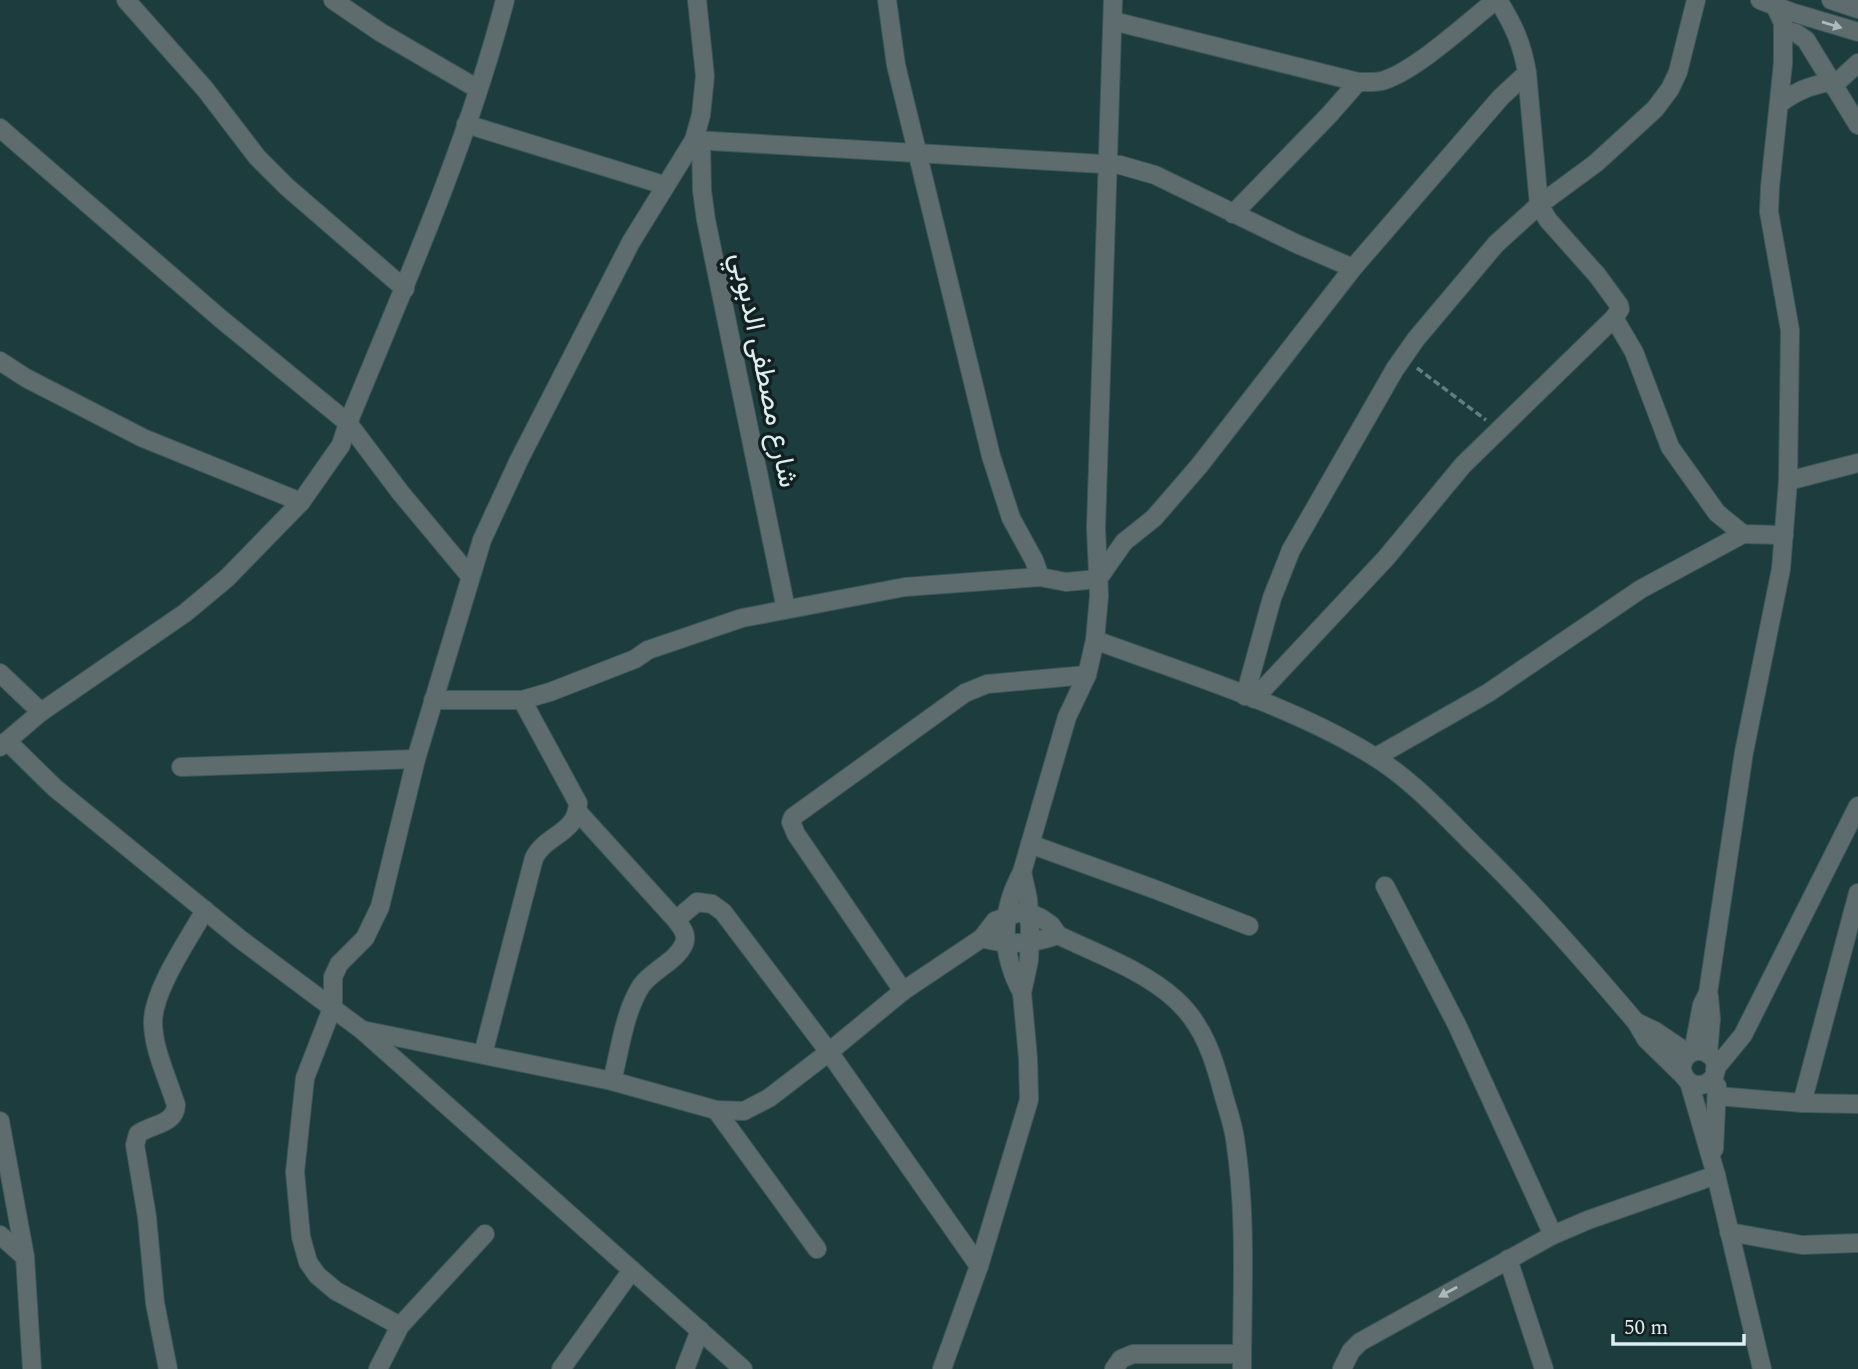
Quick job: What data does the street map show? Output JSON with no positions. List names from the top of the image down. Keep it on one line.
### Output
{"streets":{"street":["شارع مصطفى الدبوبي"]},"scale_bar":"50 m"}
